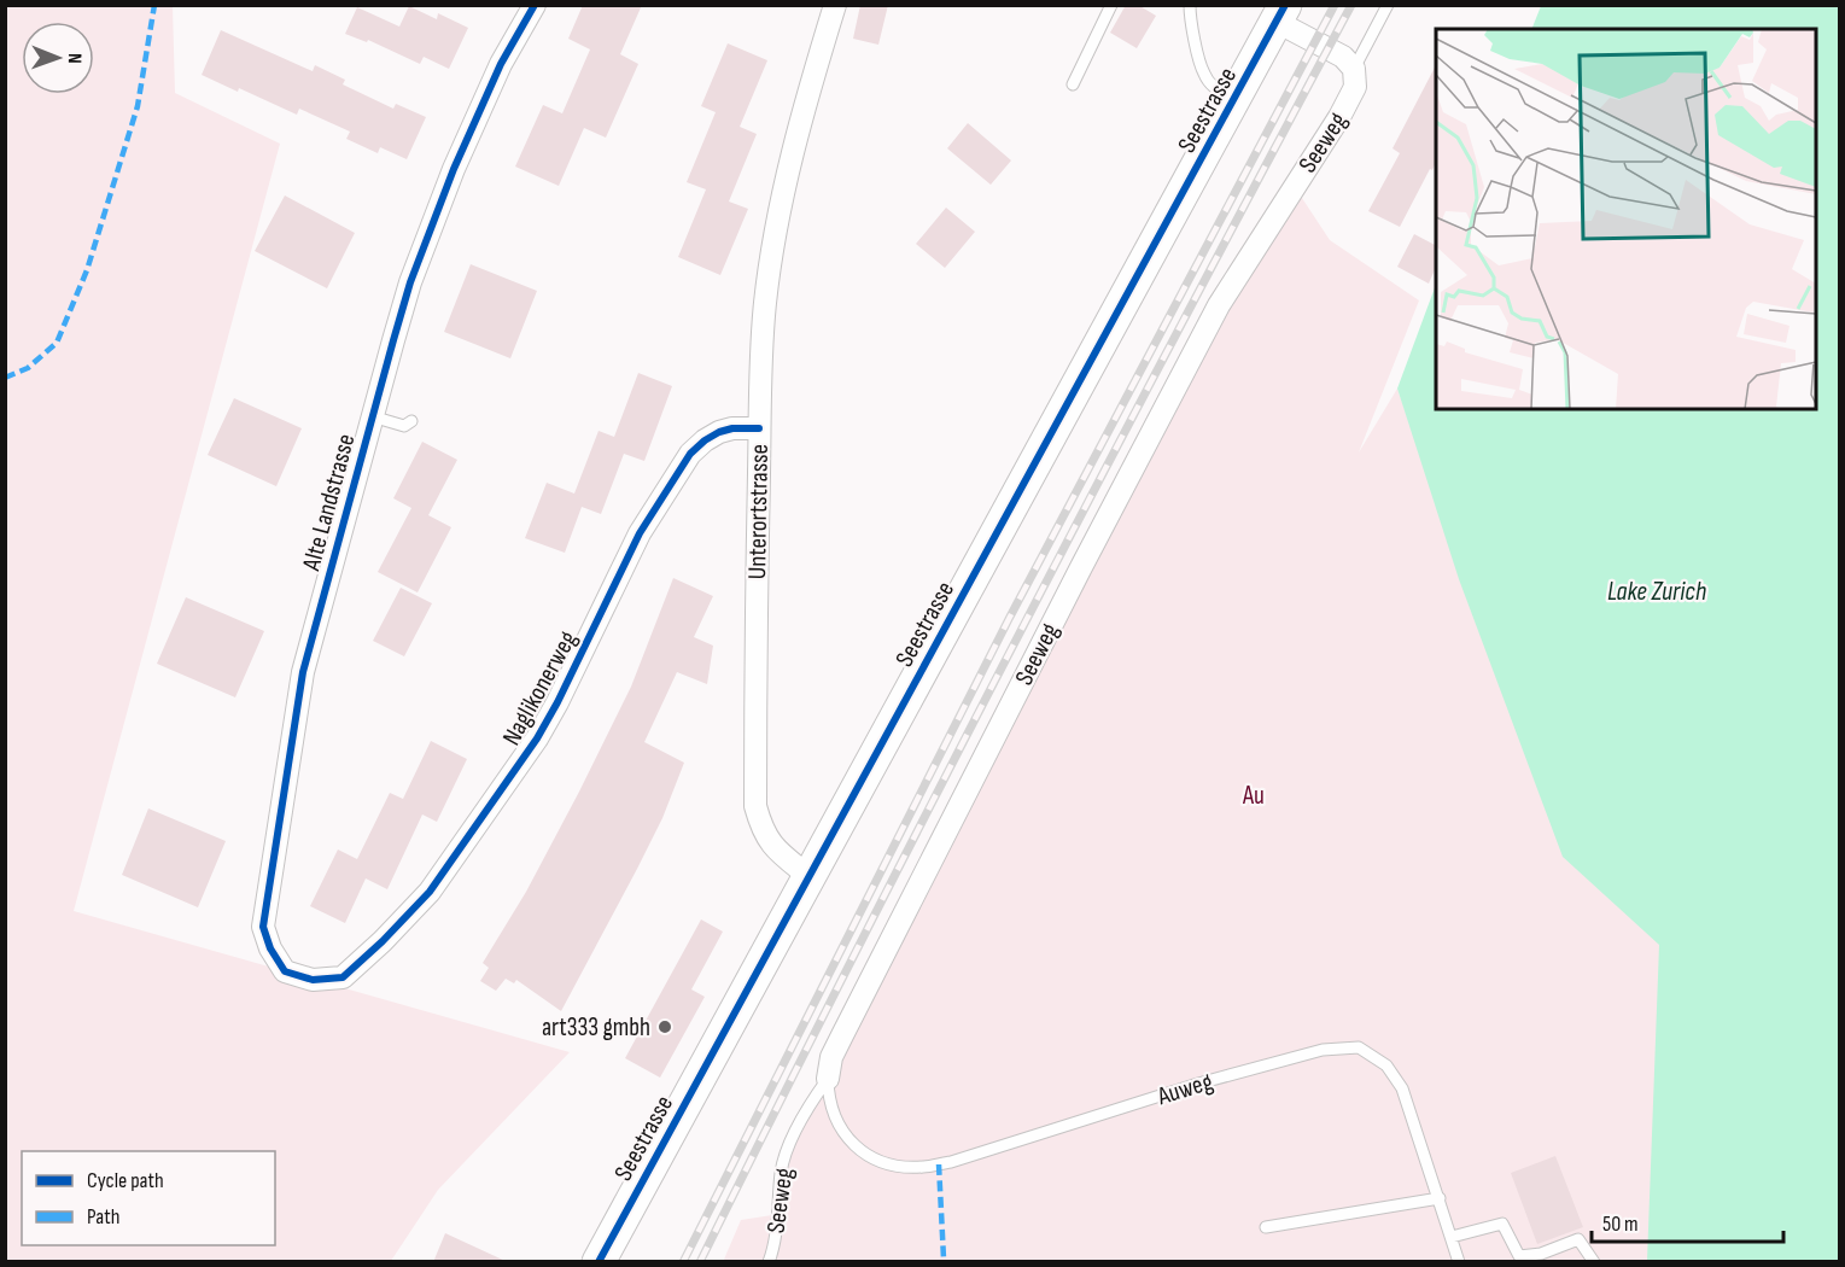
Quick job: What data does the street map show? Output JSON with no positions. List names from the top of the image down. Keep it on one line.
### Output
{"streets":{"main road":["Seestrasse"],"street":["Seeweg","Alte Landstrasse","Unterortstrasse","Naglikonerweg"],"lane":["Auweg"]},"crossings":[["Seestrasse","Unterortstrasse"],["Seeweg","Auweg"],["Alte Landstrasse","Naglikonerweg"],["Unterortstrasse","Naglikonerweg"]],"water":["Lake Zurich"],"parks":["Au"],"places":["art333 gmbh"],"legend":["Cycle path","Path"],"scale_bar":"50 m","north":"right"}
